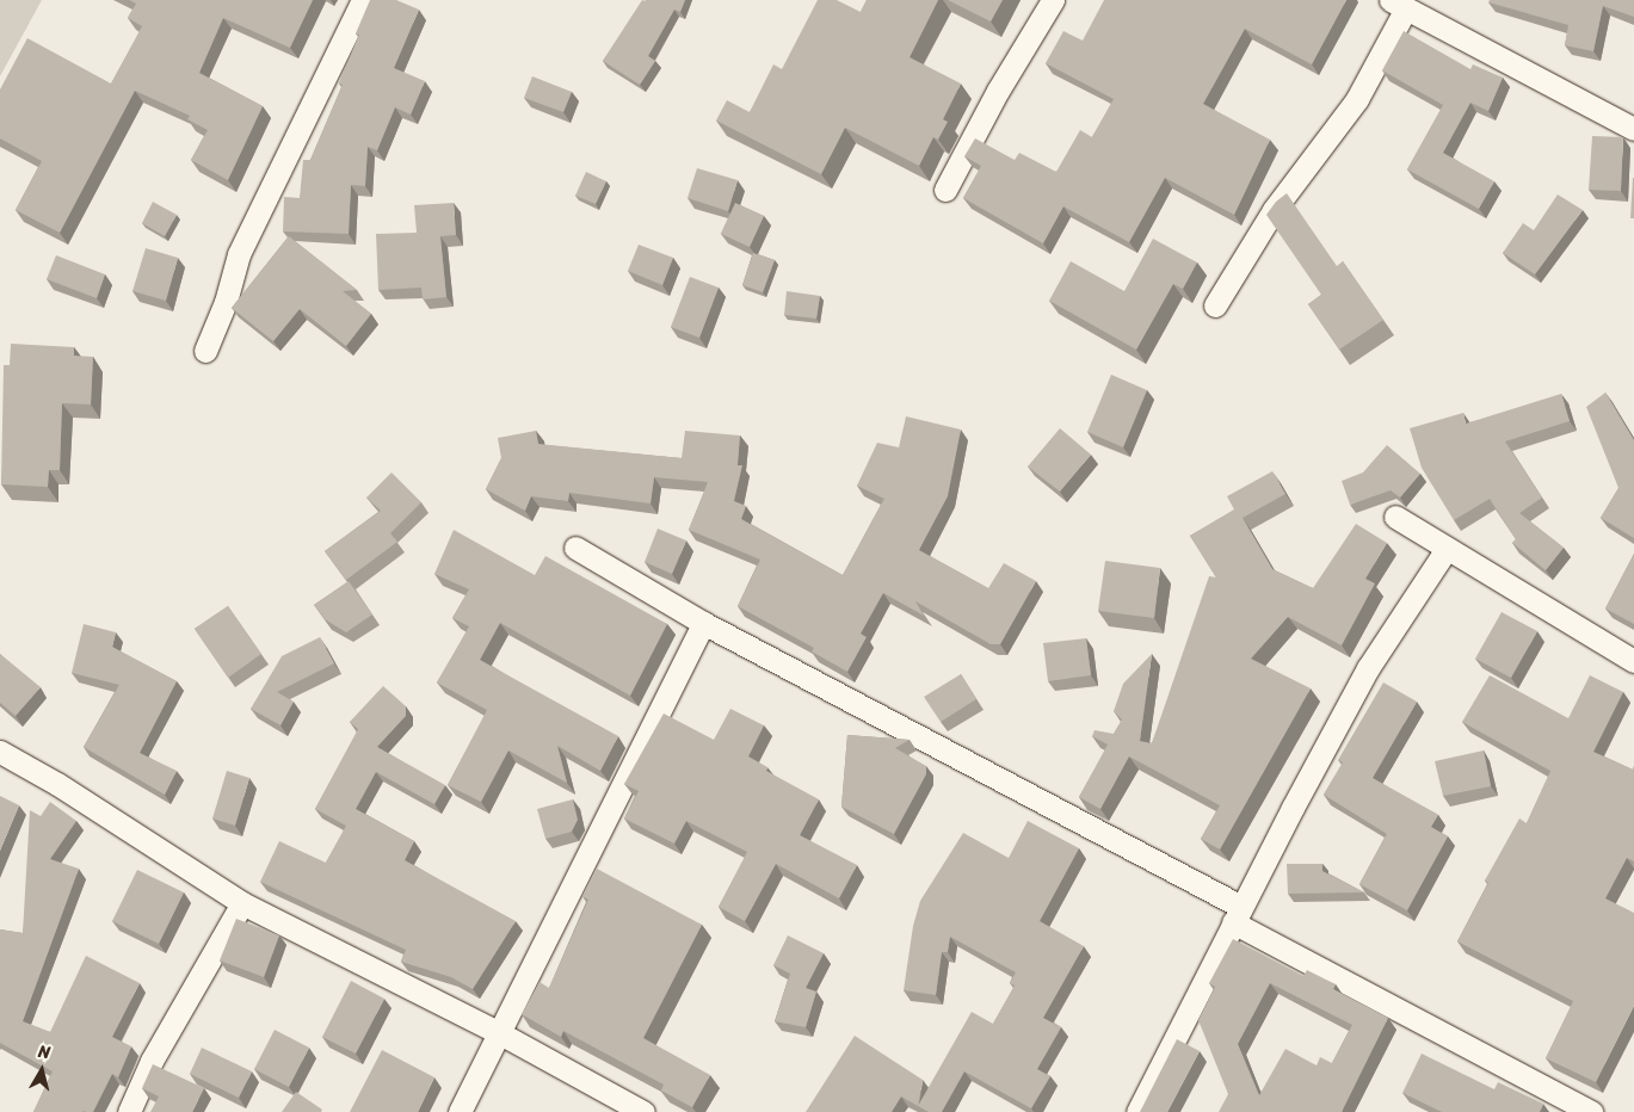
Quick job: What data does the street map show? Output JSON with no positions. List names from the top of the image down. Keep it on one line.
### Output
{"north":"top"}
